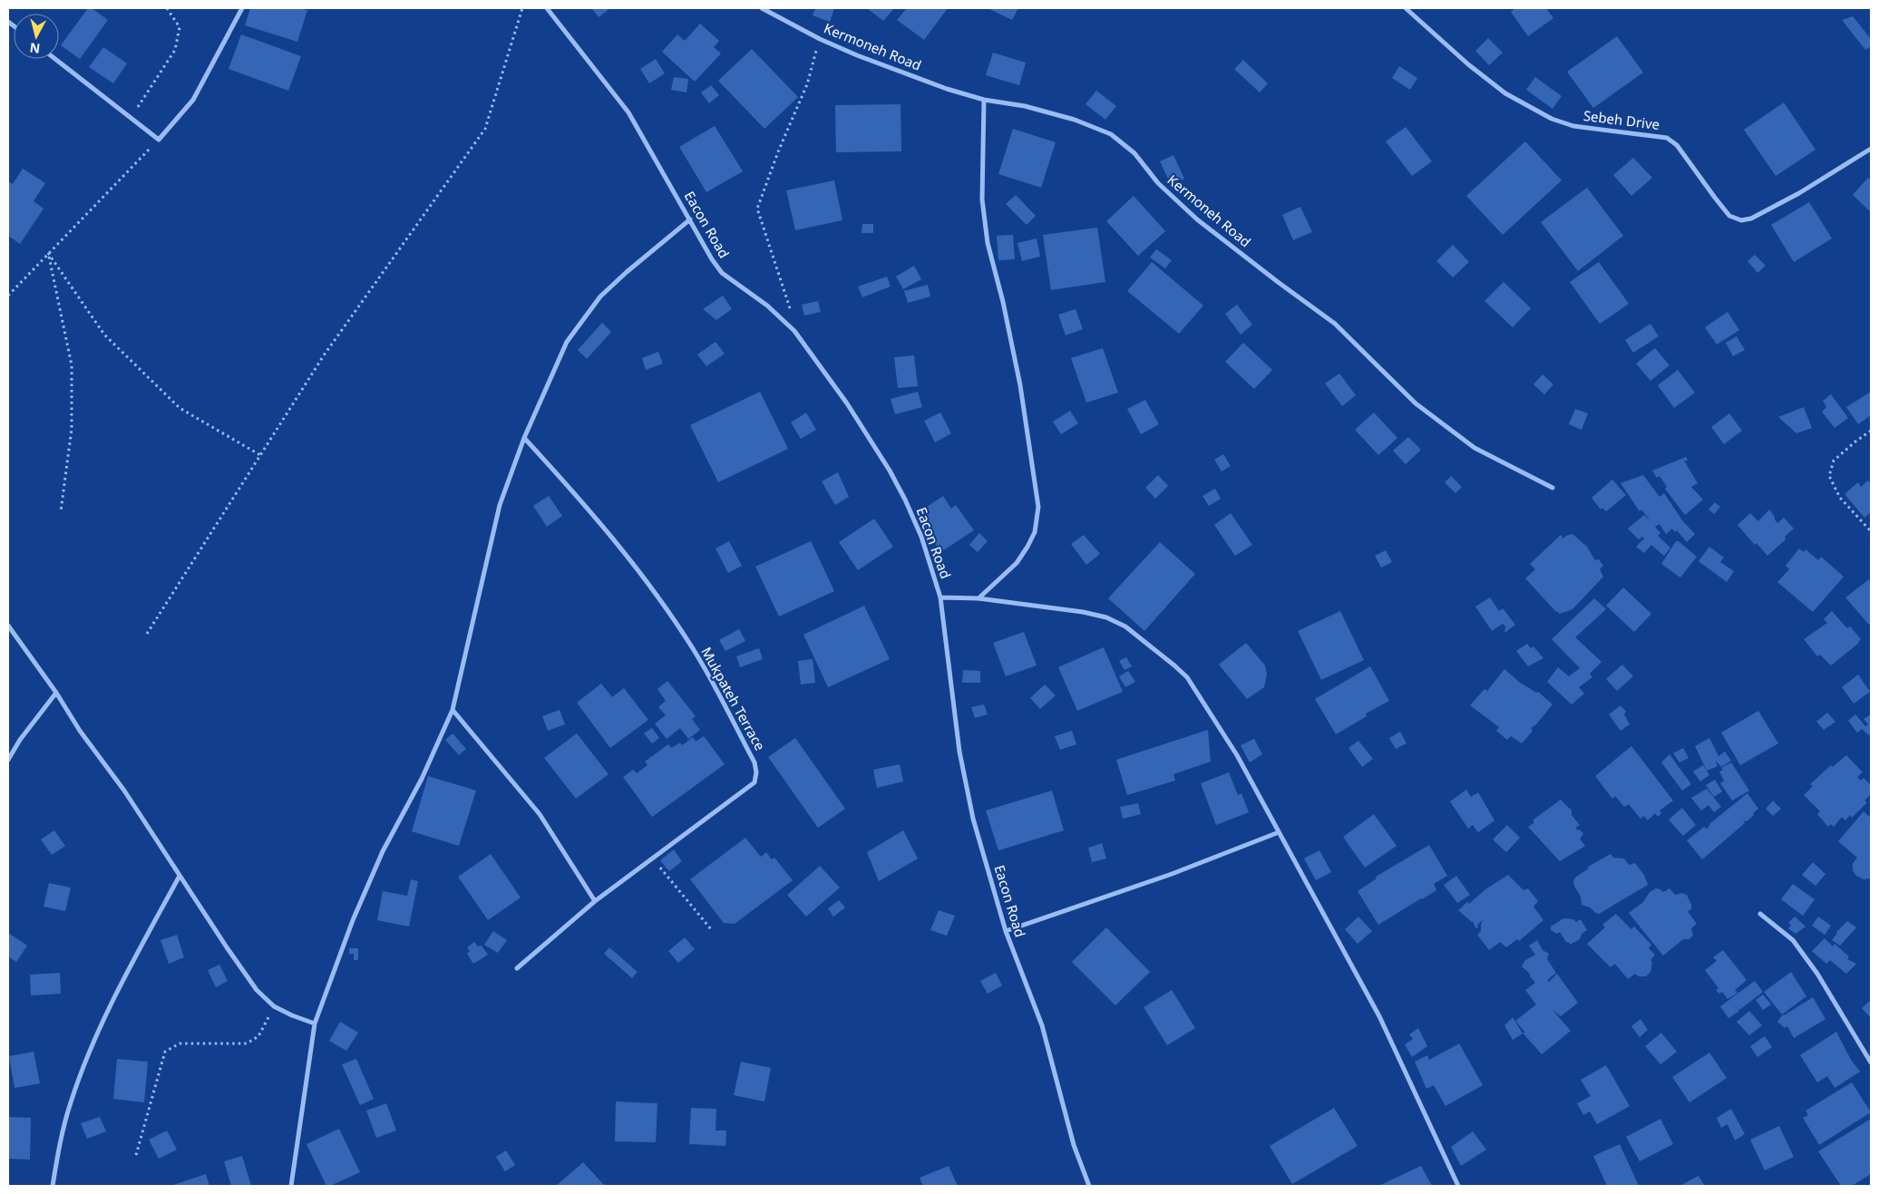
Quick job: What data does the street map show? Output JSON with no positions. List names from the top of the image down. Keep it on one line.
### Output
{"streets":{"street":["Kermoneh Road","Sebeh Drive","Eacon Road","Mukpateh Terrace"]},"north":"bottom"}
